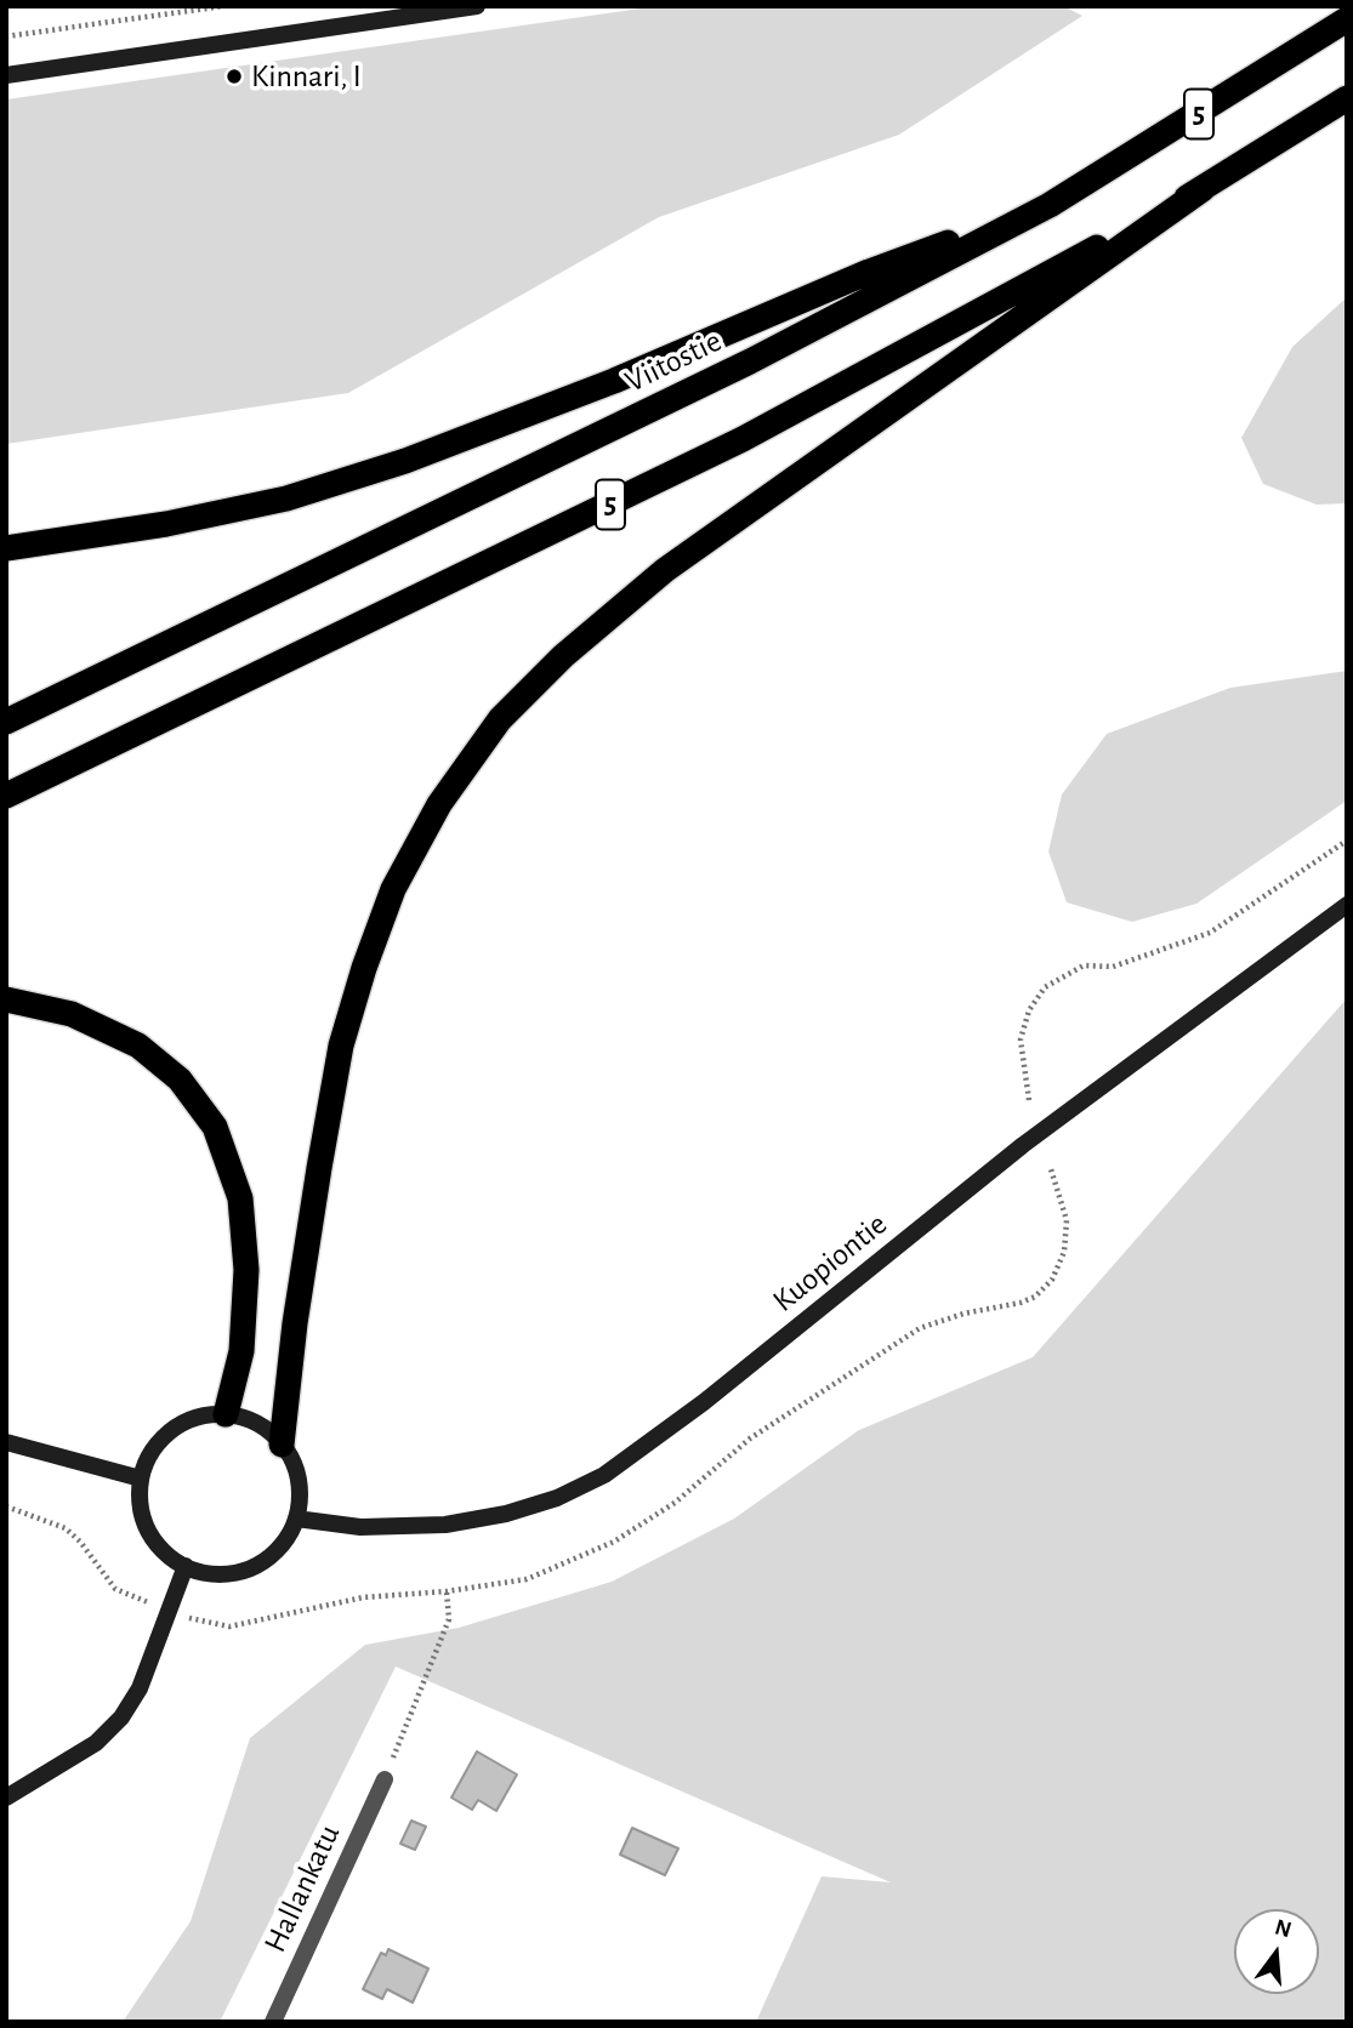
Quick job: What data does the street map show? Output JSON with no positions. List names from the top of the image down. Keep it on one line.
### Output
{"streets":{"highway":["5","Viitostie"],"street":["Kuopiontie","Hallankatu"]},"places":["Kinnari, I"],"north":"top"}
